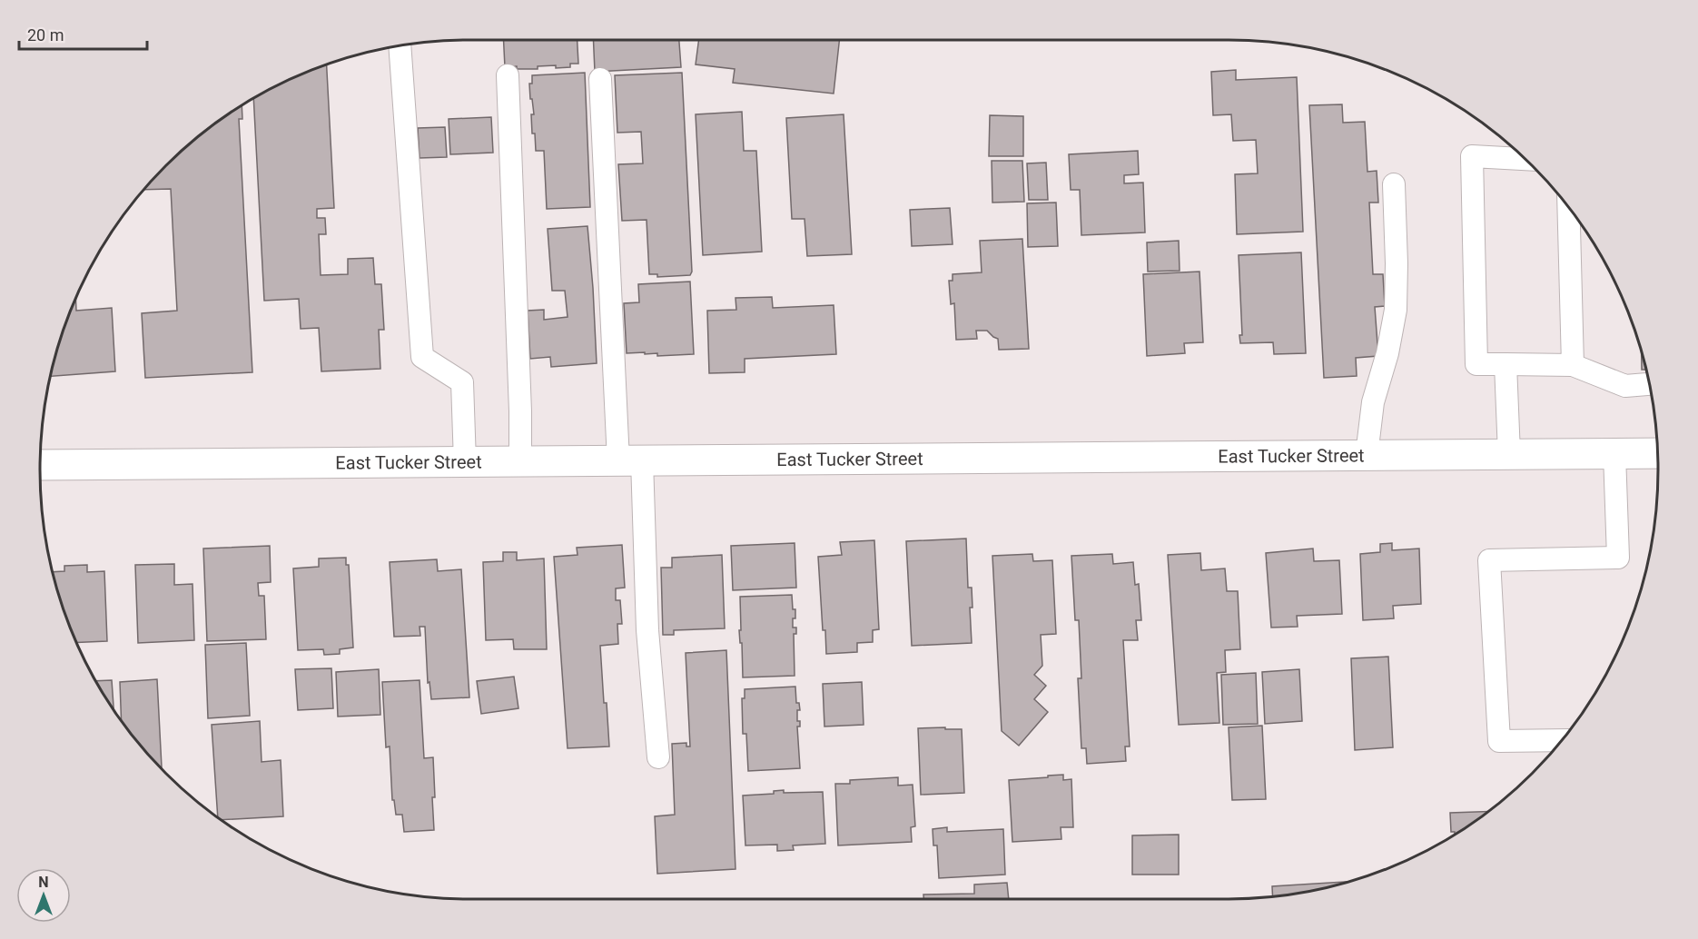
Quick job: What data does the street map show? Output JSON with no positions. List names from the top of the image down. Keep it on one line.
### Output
{"streets":{"street":["East Tucker Street"]},"scale_bar":"20 m","north":"top"}
